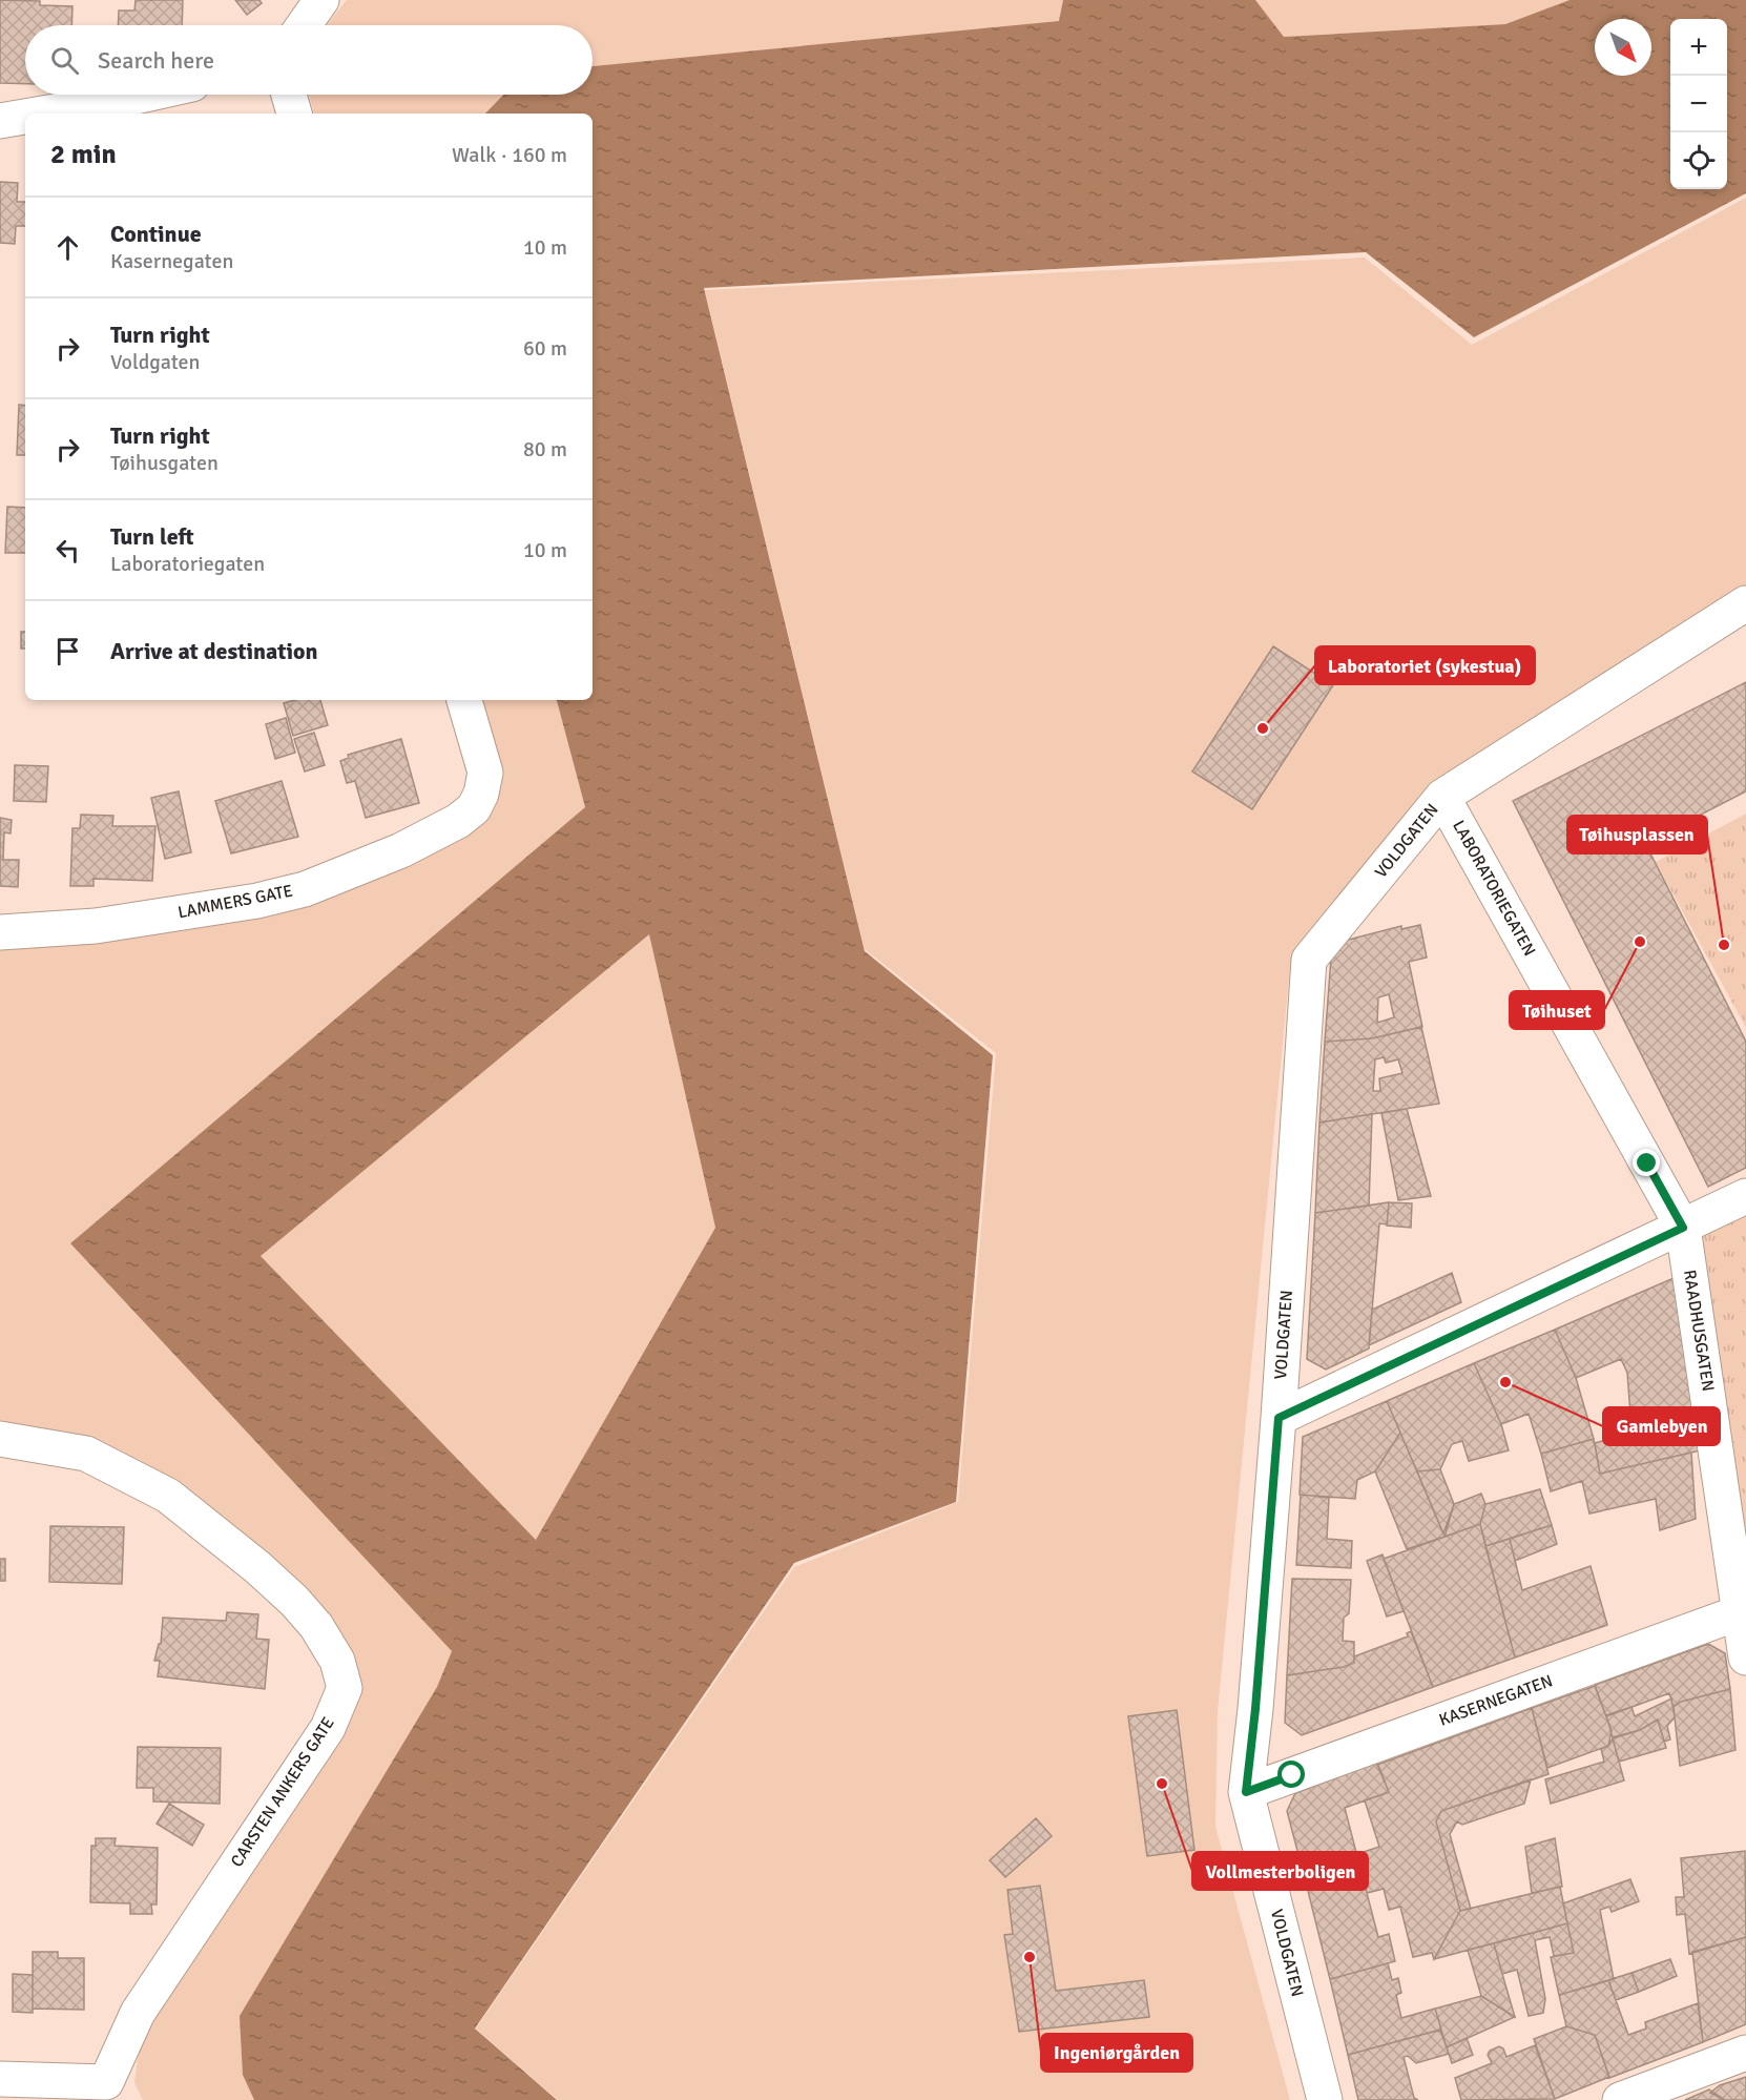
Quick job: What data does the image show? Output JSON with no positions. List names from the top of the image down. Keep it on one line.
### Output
{"streets":{"street":["VOLDGATEN","LABORATORIEGATEN","LAMMERS GATE","RAADHUSGATEN","KASERNEGATEN","CARSTEN ANKERS GATE"]},"crossings":[["VOLDGATEN","LABORATORIEGATEN"],["VOLDGATEN","KASERNEGATEN"],["LABORATORIEGATEN","RAADHUSGATEN"],["RAADHUSGATEN","KASERNEGATEN"]],"places":["Laboratoriet (sykestua)","Tøihuset","Tøihusplassen","Gamlebyen","Vollmesterboligen","Ingeniørgården"],"north":"bottom right","page":{"map_buttons":["+","−"],"search":"Search here","heading":["2 min","Walk · 160 m"],"list":[["Continue","Kasernegaten","10 m"],["Turn right","Voldgaten","60 m"],["Turn right","Tøihusgaten","80 m"],["Turn left","Laboratoriegaten","10 m"],"Arrive at destination"]}}
